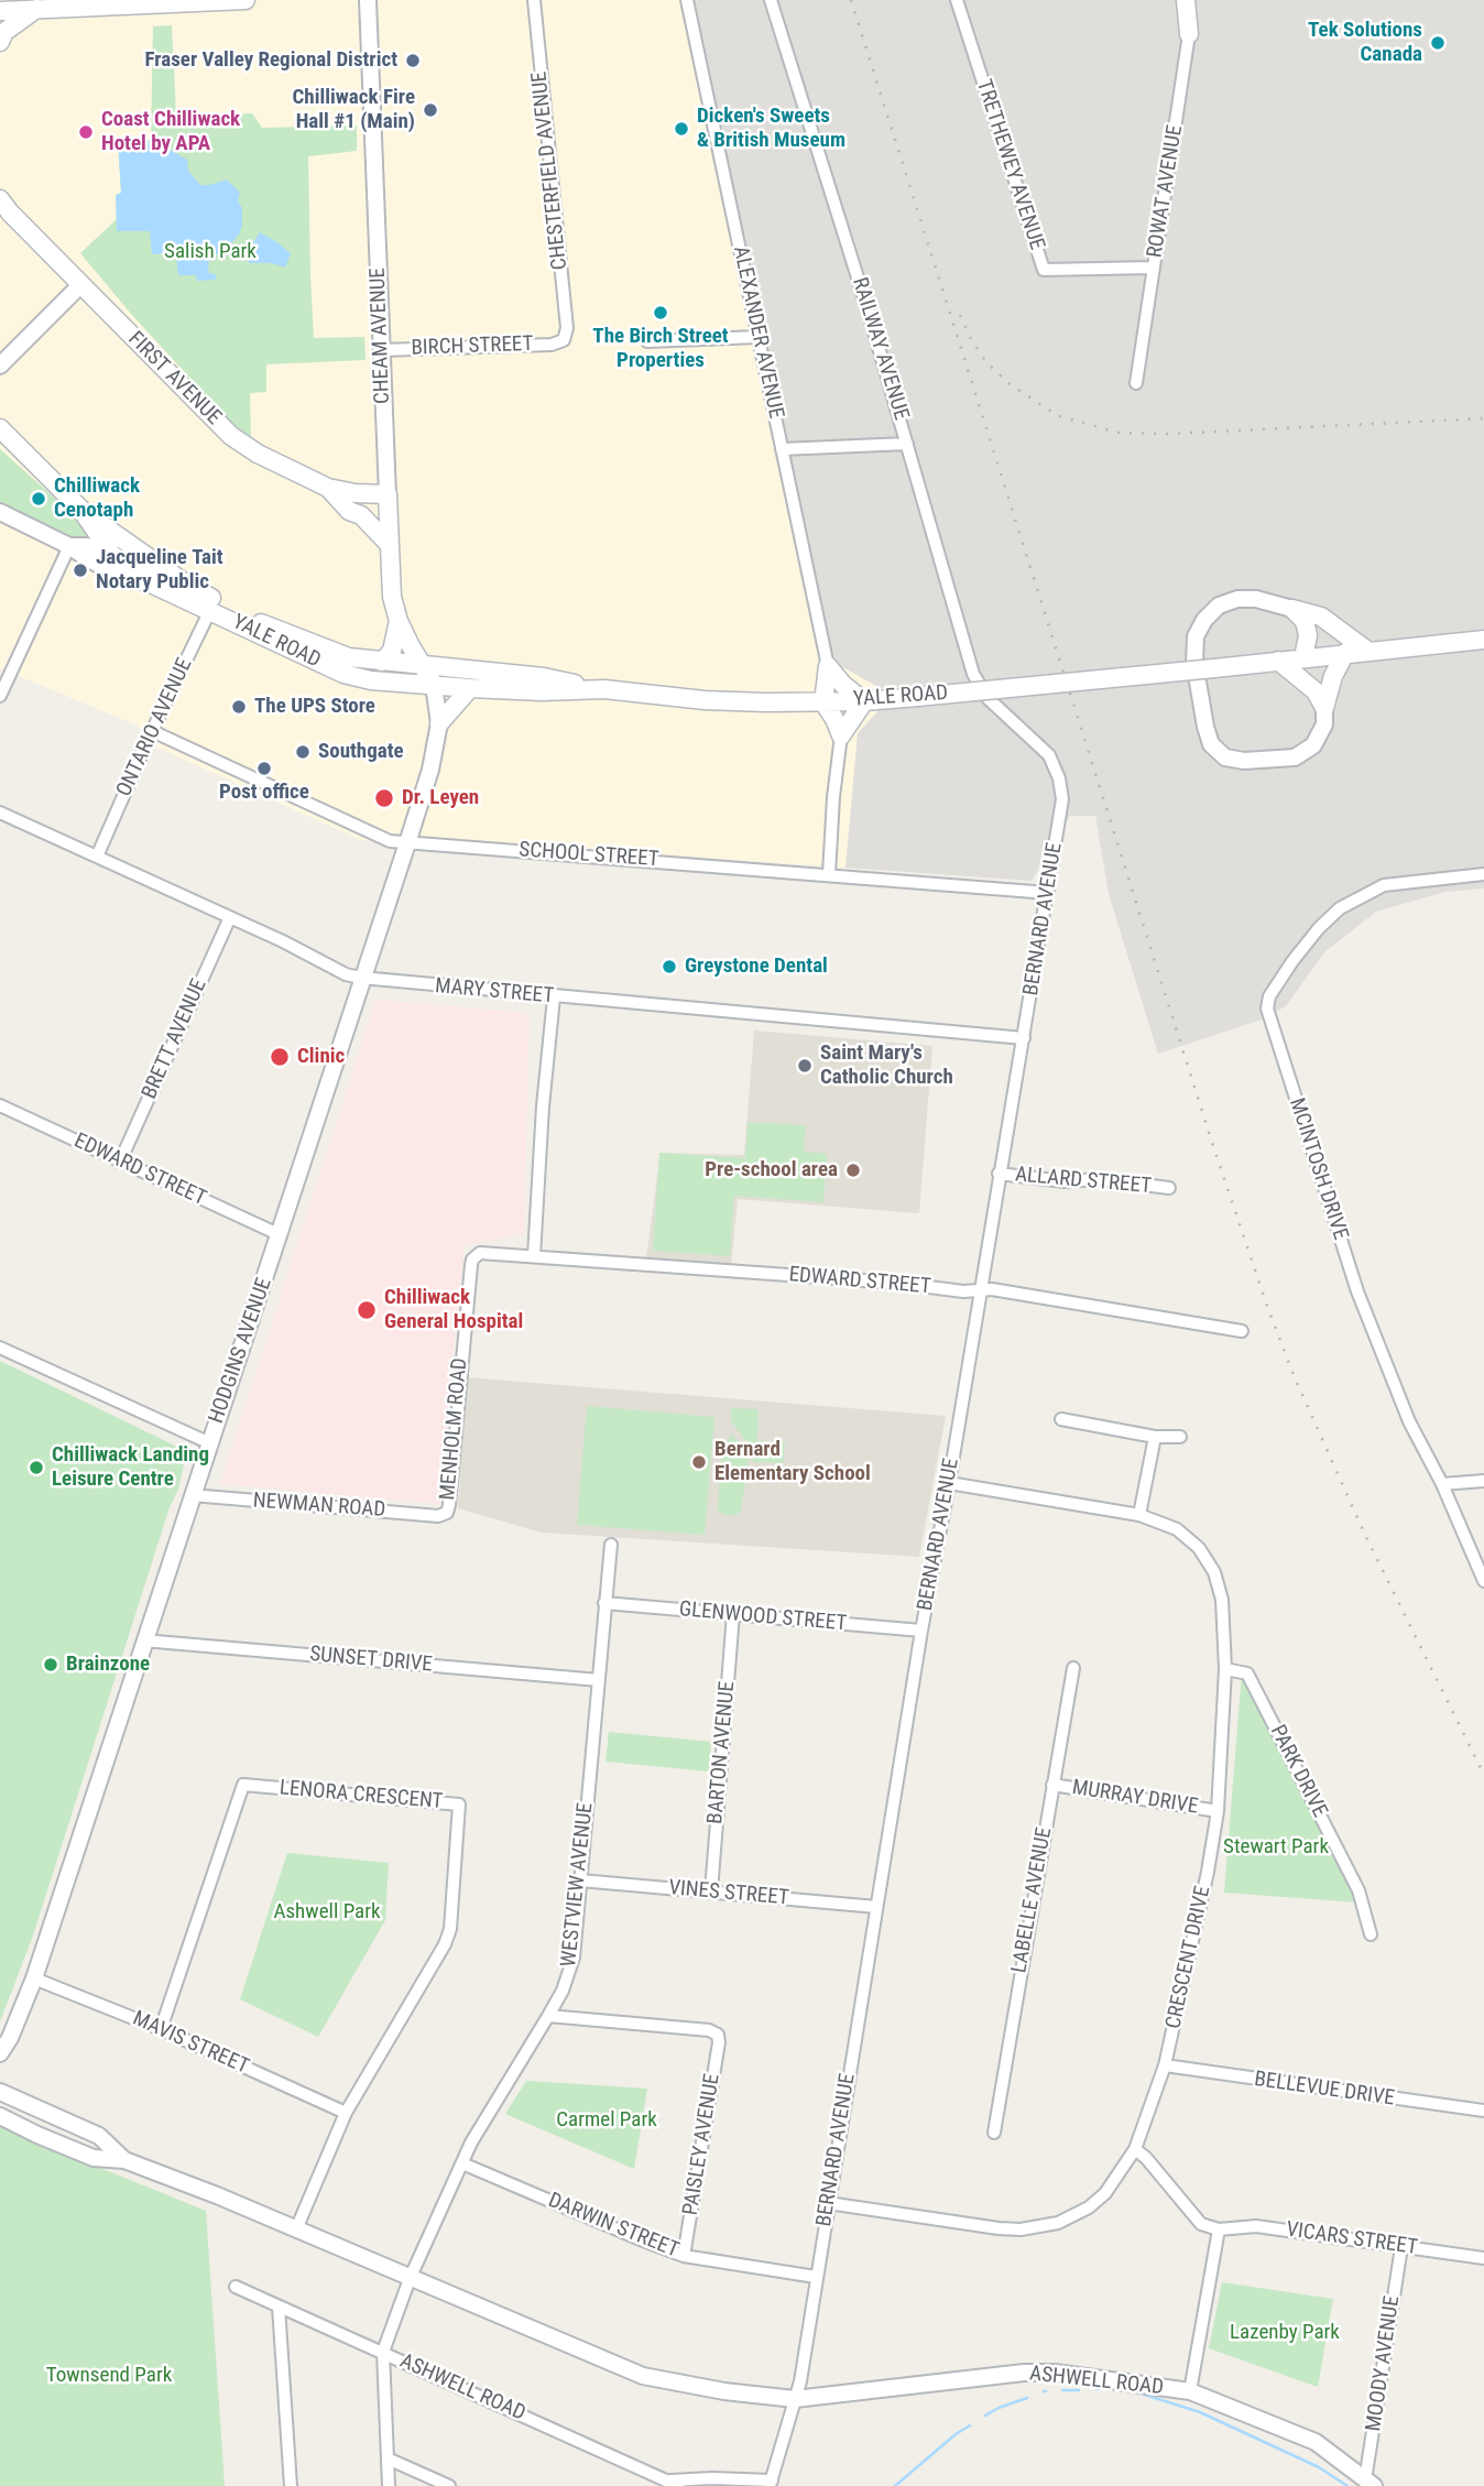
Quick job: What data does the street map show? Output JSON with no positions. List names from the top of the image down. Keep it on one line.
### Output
{"streets":{"main road":["CHEAM AVENUE","FIRST AVENUE","YALE ROAD"],"street":["TRETHEWEY AVENUE","CHESTERFIELD AVENUE","ROWAT AVENUE","ALEXANDER AVENUE","BIRCH STREET","RAILWAY AVENUE","ONTARIO AVENUE","SCHOOL STREET","BERNARD AVENUE","MARY STREET","BRETT AVENUE","MCINTOSH DRIVE","EDWARD STREET","ALLARD STREET","HODGINS AVENUE","MENHOLM ROAD","NEWMAN ROAD","GLENWOOD STREET","SUNSET DRIVE","BARTON AVENUE","PARK DRIVE","LENORA CRESCENT","MURRAY DRIVE","WESTVIEW AVENUE","VINES STREET","LABELLE AVENUE","CRESCENT DRIVE","MAVIS STREET","BELLEVUE DRIVE","PAISLEY AVENUE","DARWIN STREET","VICARS STREET","MOODY AVENUE","ASHWELL ROAD"]},"crossings":[["TRETHEWEY AVENUE","ROWAT AVENUE"],["CHESTERFIELD AVENUE","BIRCH STREET"],["CHEAM AVENUE","BIRCH STREET"],["CHEAM AVENUE","FIRST AVENUE"],["CHEAM AVENUE","YALE ROAD"],["CHEAM AVENUE","HODGINS AVENUE"],["RAILWAY AVENUE","BERNARD AVENUE"],["YALE ROAD","ONTARIO AVENUE"],["YALE ROAD","HODGINS AVENUE"],["ONTARIO AVENUE","SCHOOL STREET"],["ONTARIO AVENUE","MARY STREET"],["SCHOOL STREET","BERNARD AVENUE"],["SCHOOL STREET","HODGINS AVENUE"],["BERNARD AVENUE","MARY STREET"],["BERNARD AVENUE","EDWARD STREET"],["BERNARD AVENUE","ALLARD STREET"],["BERNARD AVENUE","GLENWOOD STREET"],["BERNARD AVENUE","VINES STREET"],["BERNARD AVENUE","CRESCENT DRIVE"],["BERNARD AVENUE","DARWIN STREET"],["BERNARD AVENUE","ASHWELL ROAD"],["MARY STREET","BRETT AVENUE"],["MARY STREET","HODGINS AVENUE"],["BRETT AVENUE","EDWARD STREET"],["EDWARD STREET","HODGINS AVENUE"],["EDWARD STREET","MENHOLM ROAD"],["HODGINS AVENUE","NEWMAN ROAD"],["HODGINS AVENUE","SUNSET DRIVE"],["HODGINS AVENUE","MAVIS STREET"],["MENHOLM ROAD","NEWMAN ROAD"],["GLENWOOD STREET","BARTON AVENUE"],["GLENWOOD STREET","WESTVIEW AVENUE"],["SUNSET DRIVE","WESTVIEW AVENUE"],["BARTON AVENUE","VINES STREET"],["PARK DRIVE","CRESCENT DRIVE"],["LENORA CRESCENT","MAVIS STREET"],["LENORA CRESCENT","ASHWELL ROAD"],["MURRAY DRIVE","LABELLE AVENUE"],["MURRAY DRIVE","CRESCENT DRIVE"],["WESTVIEW AVENUE","VINES STREET"],["WESTVIEW AVENUE","PAISLEY AVENUE"],["WESTVIEW AVENUE","DARWIN STREET"],["WESTVIEW AVENUE","ASHWELL ROAD"],["CRESCENT DRIVE","BELLEVUE DRIVE"],["PAISLEY AVENUE","DARWIN STREET"],["VICARS STREET","MOODY AVENUE"],["MOODY AVENUE","ASHWELL ROAD"]],"parks":["Salish Park","Stewart Park","Ashwell Park","Carmel Park","Lazenby Park","Townsend Park"],"places":["Tek Solutions Canada","Fraser Valley Regional District","Chilliwack Fire Hall #1 (Main)","Dicken's Sweets & British Museum","Coast Chilliwack Hotel by APA","The Birch Street Properties","Chilliwack Cenotaph","Jacqueline Tait Notary Public","The UPS Store","Southgate","Post office","Dr. Leyen","Greystone Dental","Clinic","Saint Mary's Catholic Church","Pre-school area","Chilliwack General Hospital","Bernard Elementary School","Chilliwack Landing Leisure Centre","Brainzone"]}
